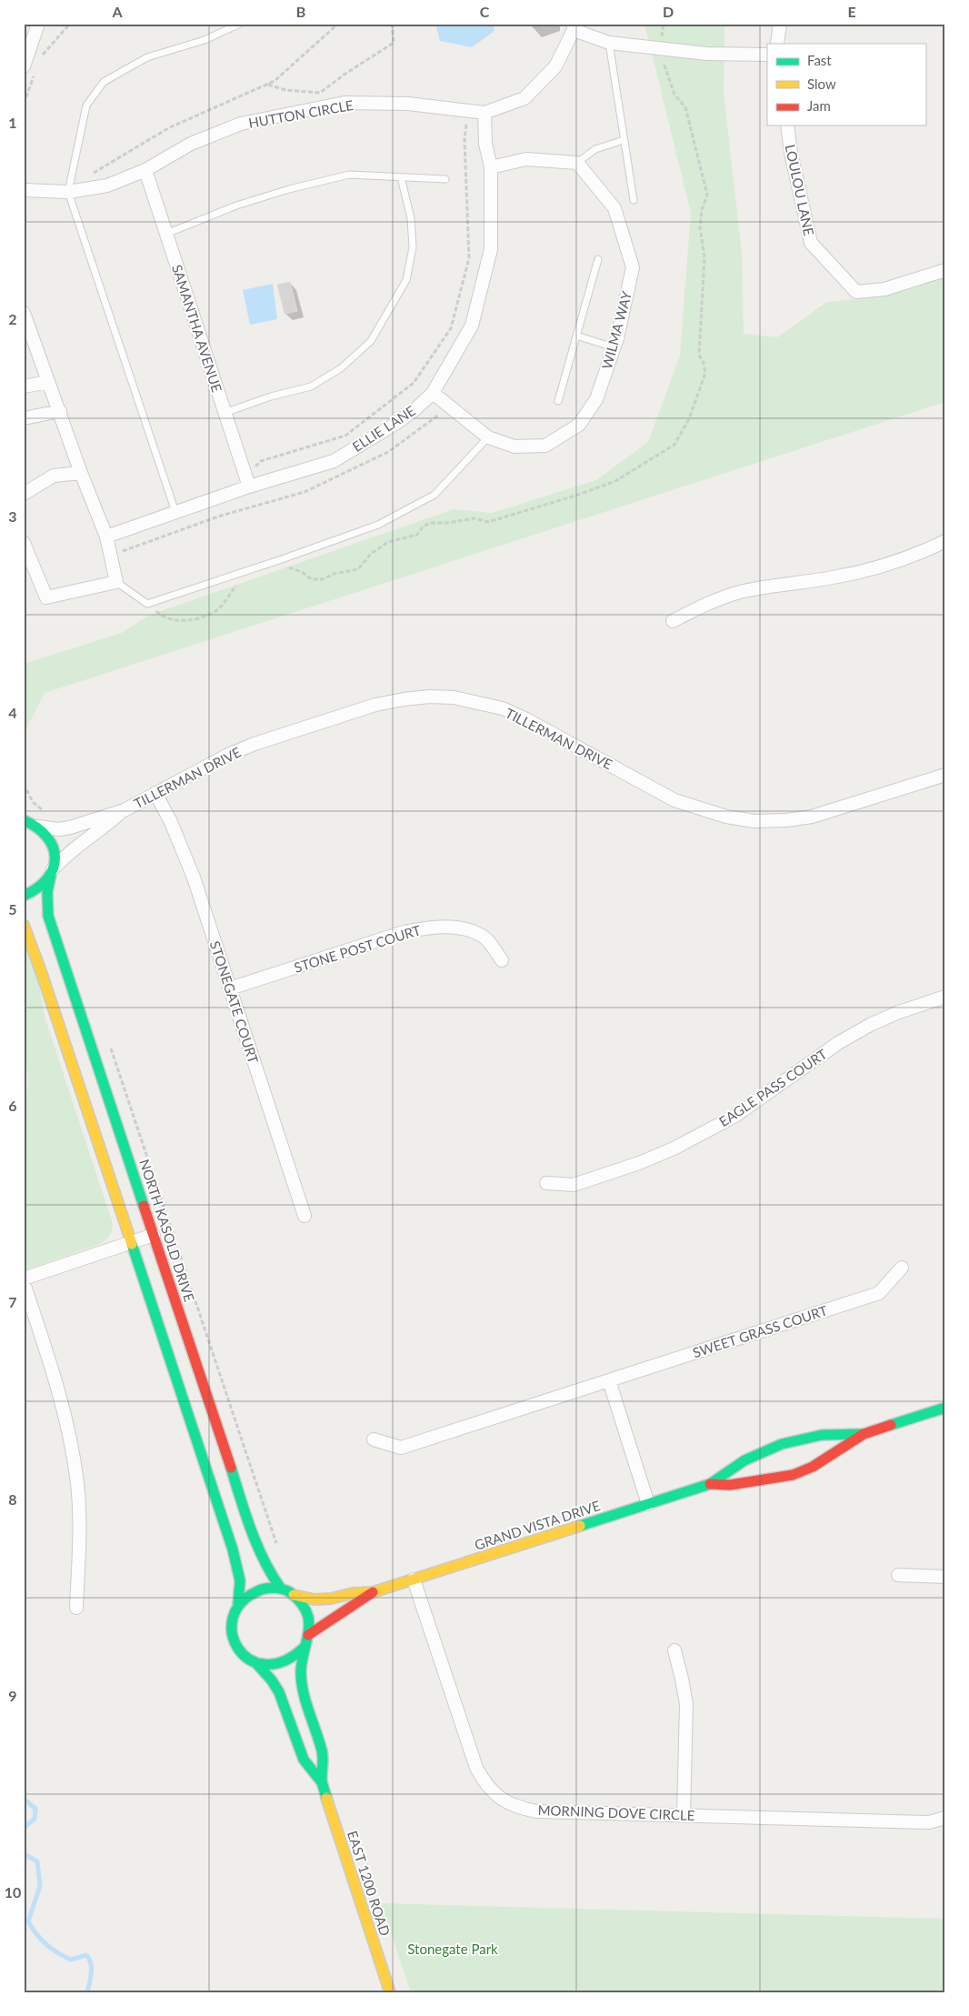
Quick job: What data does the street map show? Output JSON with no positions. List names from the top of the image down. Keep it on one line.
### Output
{"streets":{"main road":["NORTH KASOLD DRIVE","GRAND VISTA DRIVE","EAST 1200 ROAD"],"street":["HUTTON CIRCLE","LOULOU LANE","SAMANTHA AVENUE","WILMA WAY","ELLIE LANE","TILLERMAN DRIVE","STONE POST COURT","STONEGATE COURT","EAGLE PASS COURT","SWEET GRASS COURT","MORNING DOVE CIRCLE"]},"crossings":[["HUTTON CIRCLE","SAMANTHA AVENUE"],["HUTTON CIRCLE","ELLIE LANE"],["SAMANTHA AVENUE","ELLIE LANE"],["WILMA WAY","ELLIE LANE"],["TILLERMAN DRIVE","STONEGATE COURT"],["TILLERMAN DRIVE","NORTH KASOLD DRIVE"],["STONE POST COURT","STONEGATE COURT"],["NORTH KASOLD DRIVE","GRAND VISTA DRIVE"],["NORTH KASOLD DRIVE","EAST 1200 ROAD"],["GRAND VISTA DRIVE","MORNING DOVE CIRCLE"],["GRAND VISTA DRIVE","EAST 1200 ROAD"]],"parks":["Stonegate Park"],"legend":["Fast","Slow","Jam"],"grid":{"columns":["A","B","C","D","E"],"rows":["1","2","3","4","5","6","7","8","9","10"]}}
